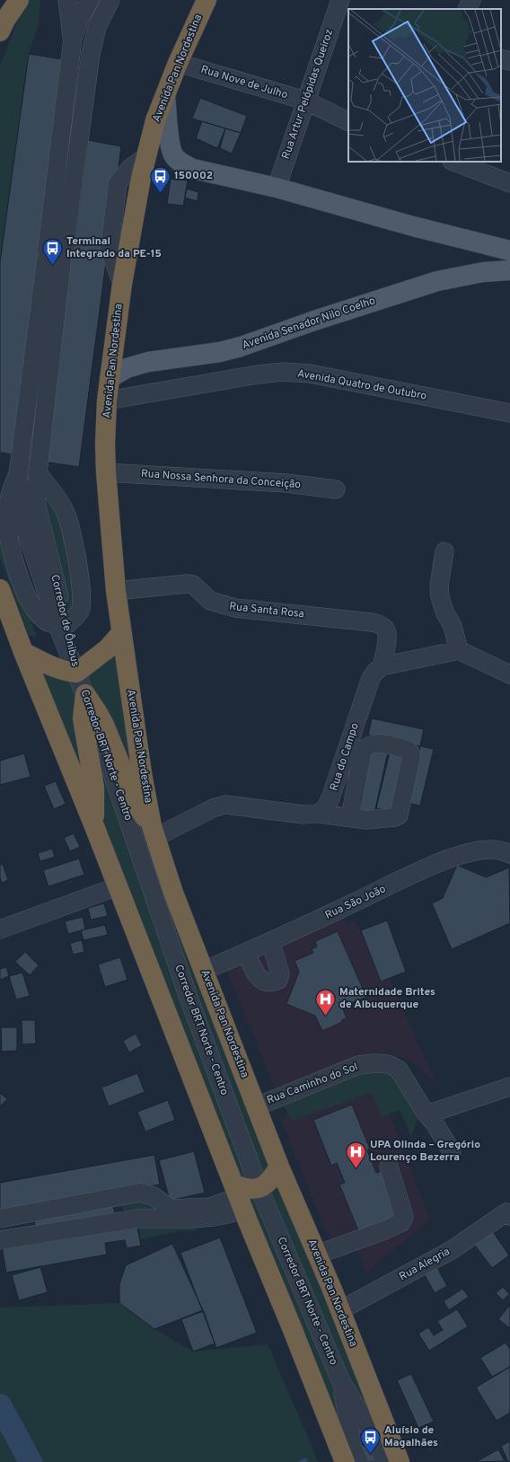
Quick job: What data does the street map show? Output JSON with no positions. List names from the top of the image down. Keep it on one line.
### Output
{"streets":{"highway":["Avenida Pan Nordestina"],"main road":["Avenida Senador Nilo Coelho"],"street":["Rua Nove de Julho","Rua Artur Pelópidas Queiroz","Avenida Quatro de Outubro","Rua Nossa Senhora da Conceição","Rua Santa Rosa","Corredor de Ônibus","Corredor BRT Norte - Centro","Rua do Campo","Rua São João","Rua Caminho do Sol","Rua Alegria"]},"crossings":[["Avenida Pan Nordestina","Rua Nove de Julho"],["Avenida Pan Nordestina","Avenida Senador Nilo Coelho"],["Avenida Pan Nordestina","Avenida Quatro de Outubro"],["Avenida Pan Nordestina","Rua Nossa Senhora da Conceição"],["Avenida Pan Nordestina","Rua Santa Rosa"],["Avenida Pan Nordestina","Rua São João"],["Avenida Pan Nordestina","Rua Caminho do Sol"],["Avenida Pan Nordestina","Rua Alegria"],["Rua Nove de Julho","Rua Artur Pelópidas Queiroz"],["Rua Santa Rosa","Rua do Campo"],["Corredor de Ônibus","Corredor BRT Norte - Centro"]],"places":{"bus stop":["150002","Terminal Integrado da PE-15","Aluísio de Magalhães"],"hospital":["Maternidade Brites de Albuquerque","UPA Olinda – Gregório Lourenço Bezerra"]}}
